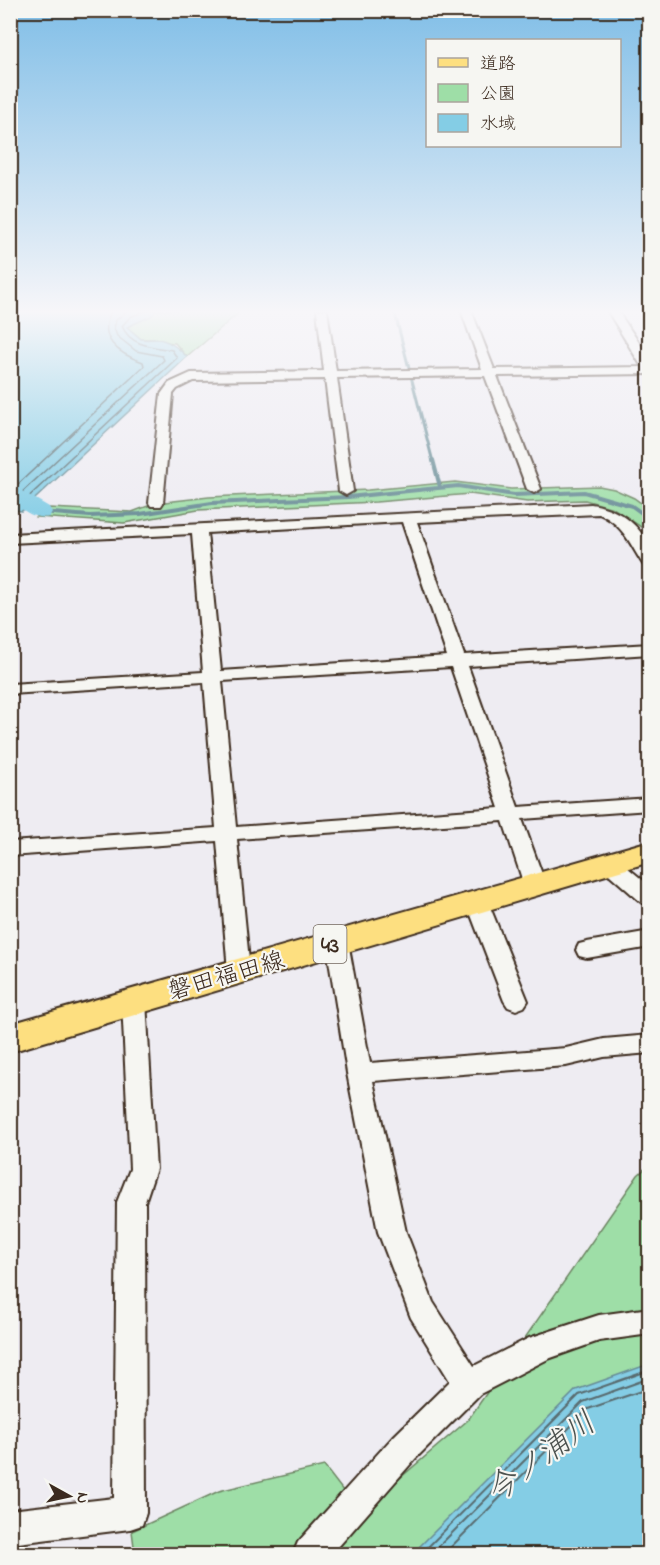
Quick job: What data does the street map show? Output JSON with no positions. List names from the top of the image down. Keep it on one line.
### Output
{"streets":{"main road":["43","磐田福田線"]},"water":["今ノ浦川"],"legend":["道路","公園","水域"],"north":"right"}
